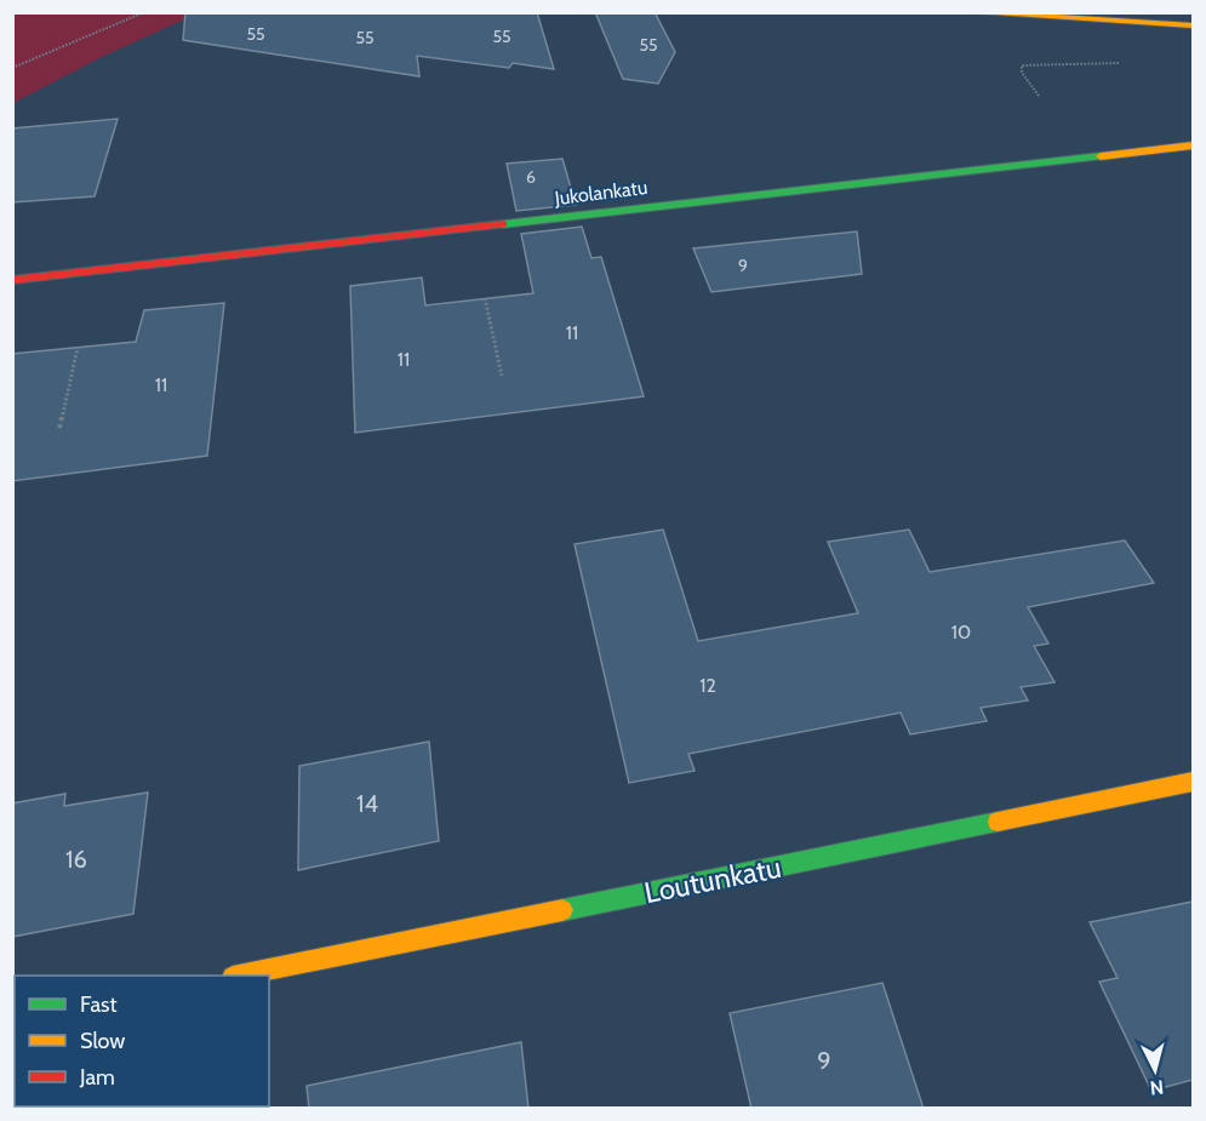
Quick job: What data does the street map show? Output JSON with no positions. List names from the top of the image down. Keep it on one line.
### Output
{"streets":{"street":["Jukolankatu","Loutunkatu"]},"house_numbers":["55","55","55","55","6","9","11","11","11","10","12","14","16","9"],"legend":["Fast","Slow","Jam"],"north":"bottom"}
